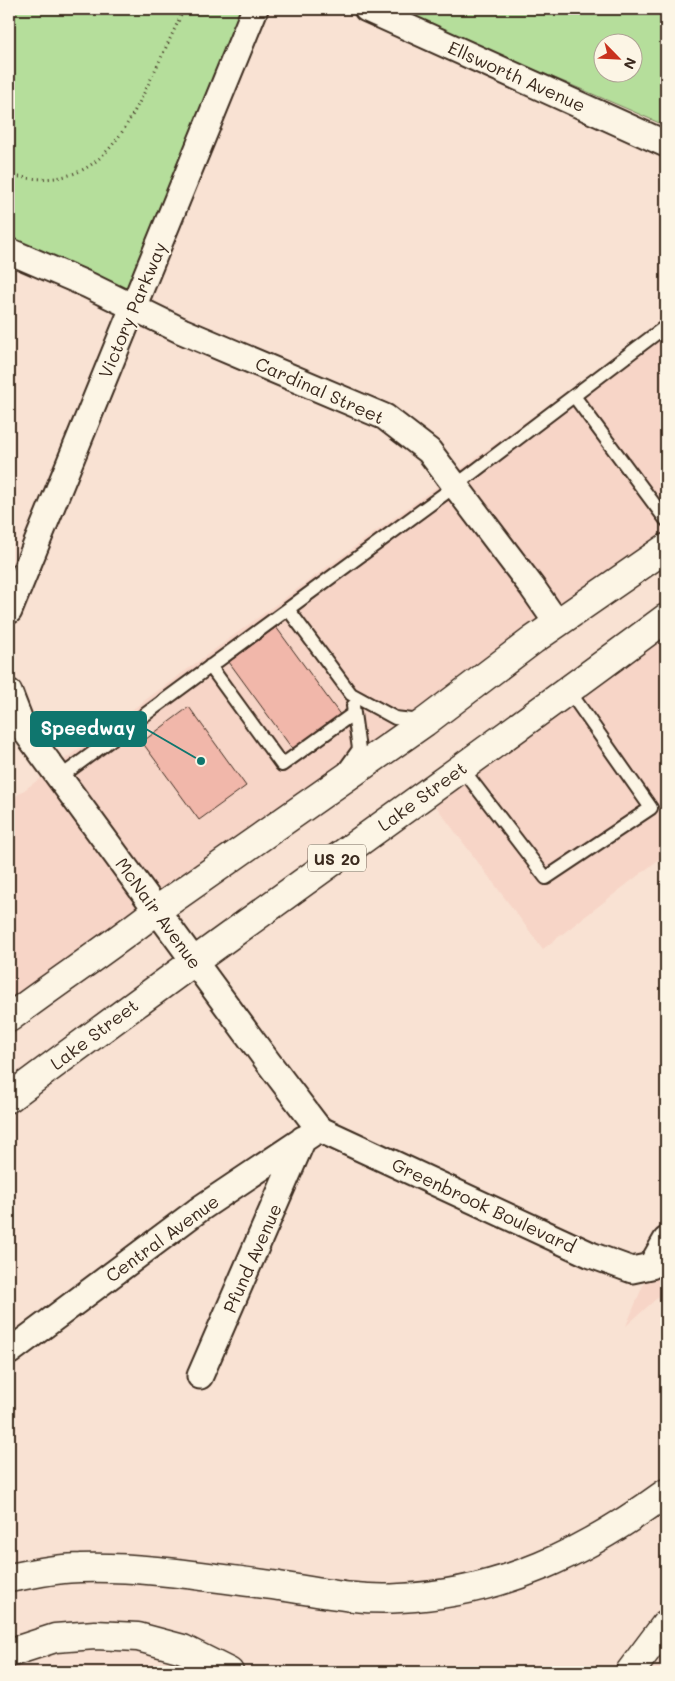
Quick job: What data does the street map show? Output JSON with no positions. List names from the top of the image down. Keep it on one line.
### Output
{"streets":{"main road":["Lake Street","US 20"],"street":["Ellsworth Avenue","Victory Parkway","Cardinal Street","McNair Avenue","Greenbrook Boulevard","Central Avenue","Pfund Avenue"]},"crossings":[["Victory Parkway","Cardinal Street"],["Lake Street","McNair Avenue"],["McNair Avenue","Greenbrook Boulevard"],["McNair Avenue","Central Avenue"],["McNair Avenue","Pfund Avenue"],["Greenbrook Boulevard","Central Avenue"],["Greenbrook Boulevard","Pfund Avenue"],["Central Avenue","Pfund Avenue"]],"places":["Speedway"],"north":"bottom right"}
